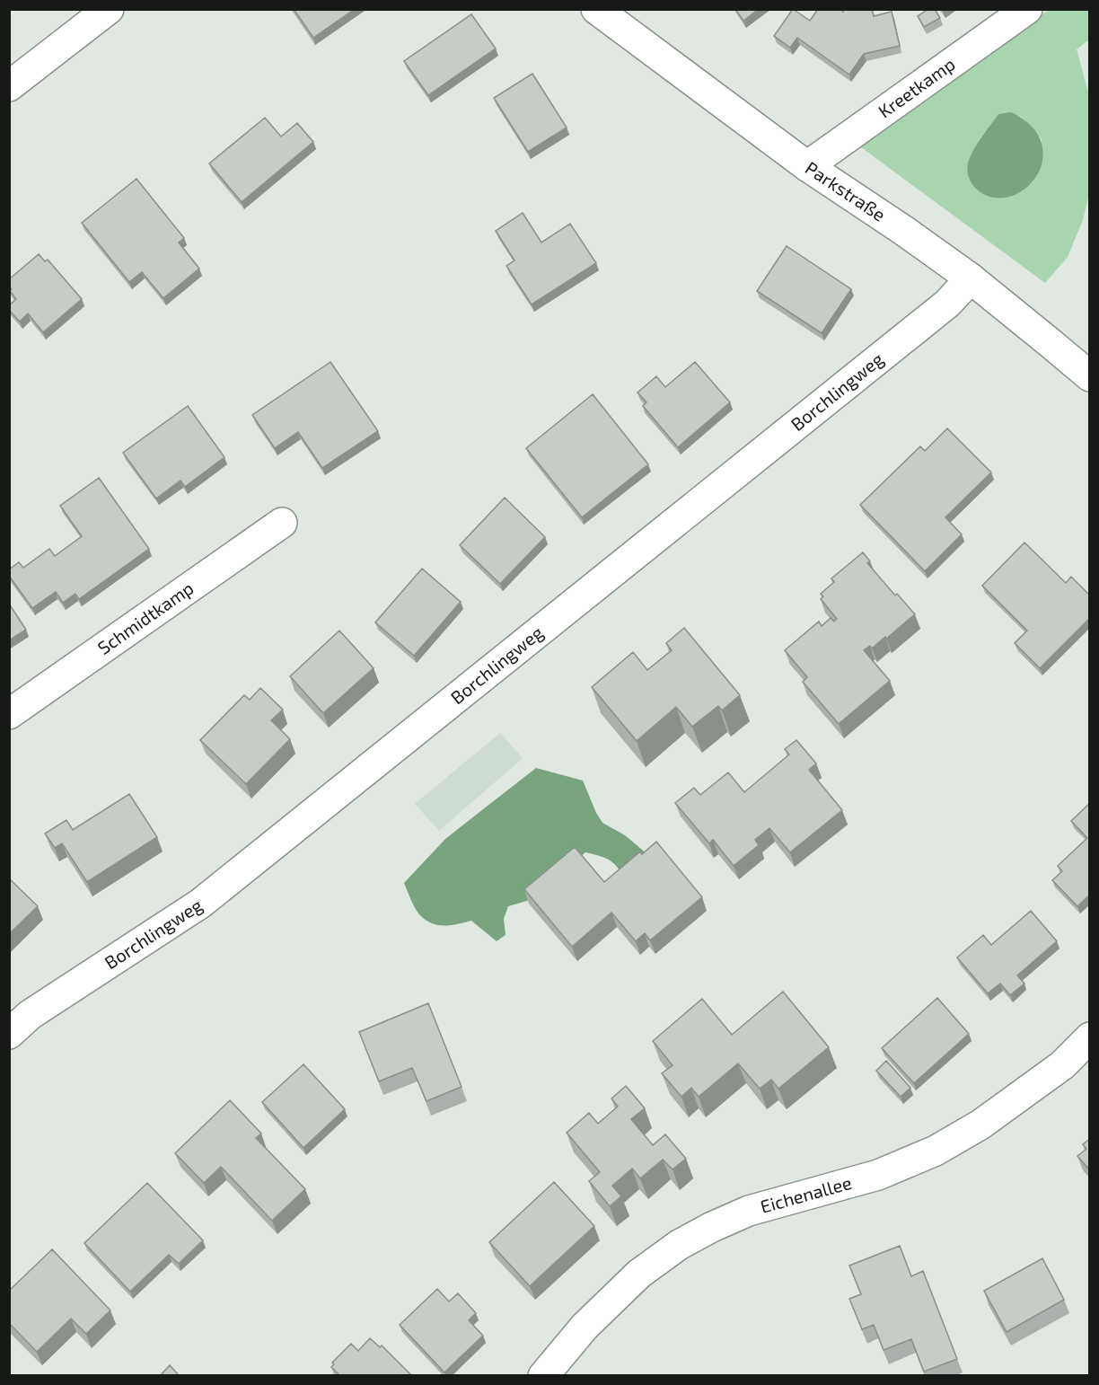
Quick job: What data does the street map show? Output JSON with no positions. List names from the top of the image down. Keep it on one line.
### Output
{"streets":{"street":["Kreetkamp","Parkstraße","Borchlingweg","Schmidtkamp","Eichenallee"]},"crossings":[["Kreetkamp","Parkstraße"],["Parkstraße","Borchlingweg"]]}
